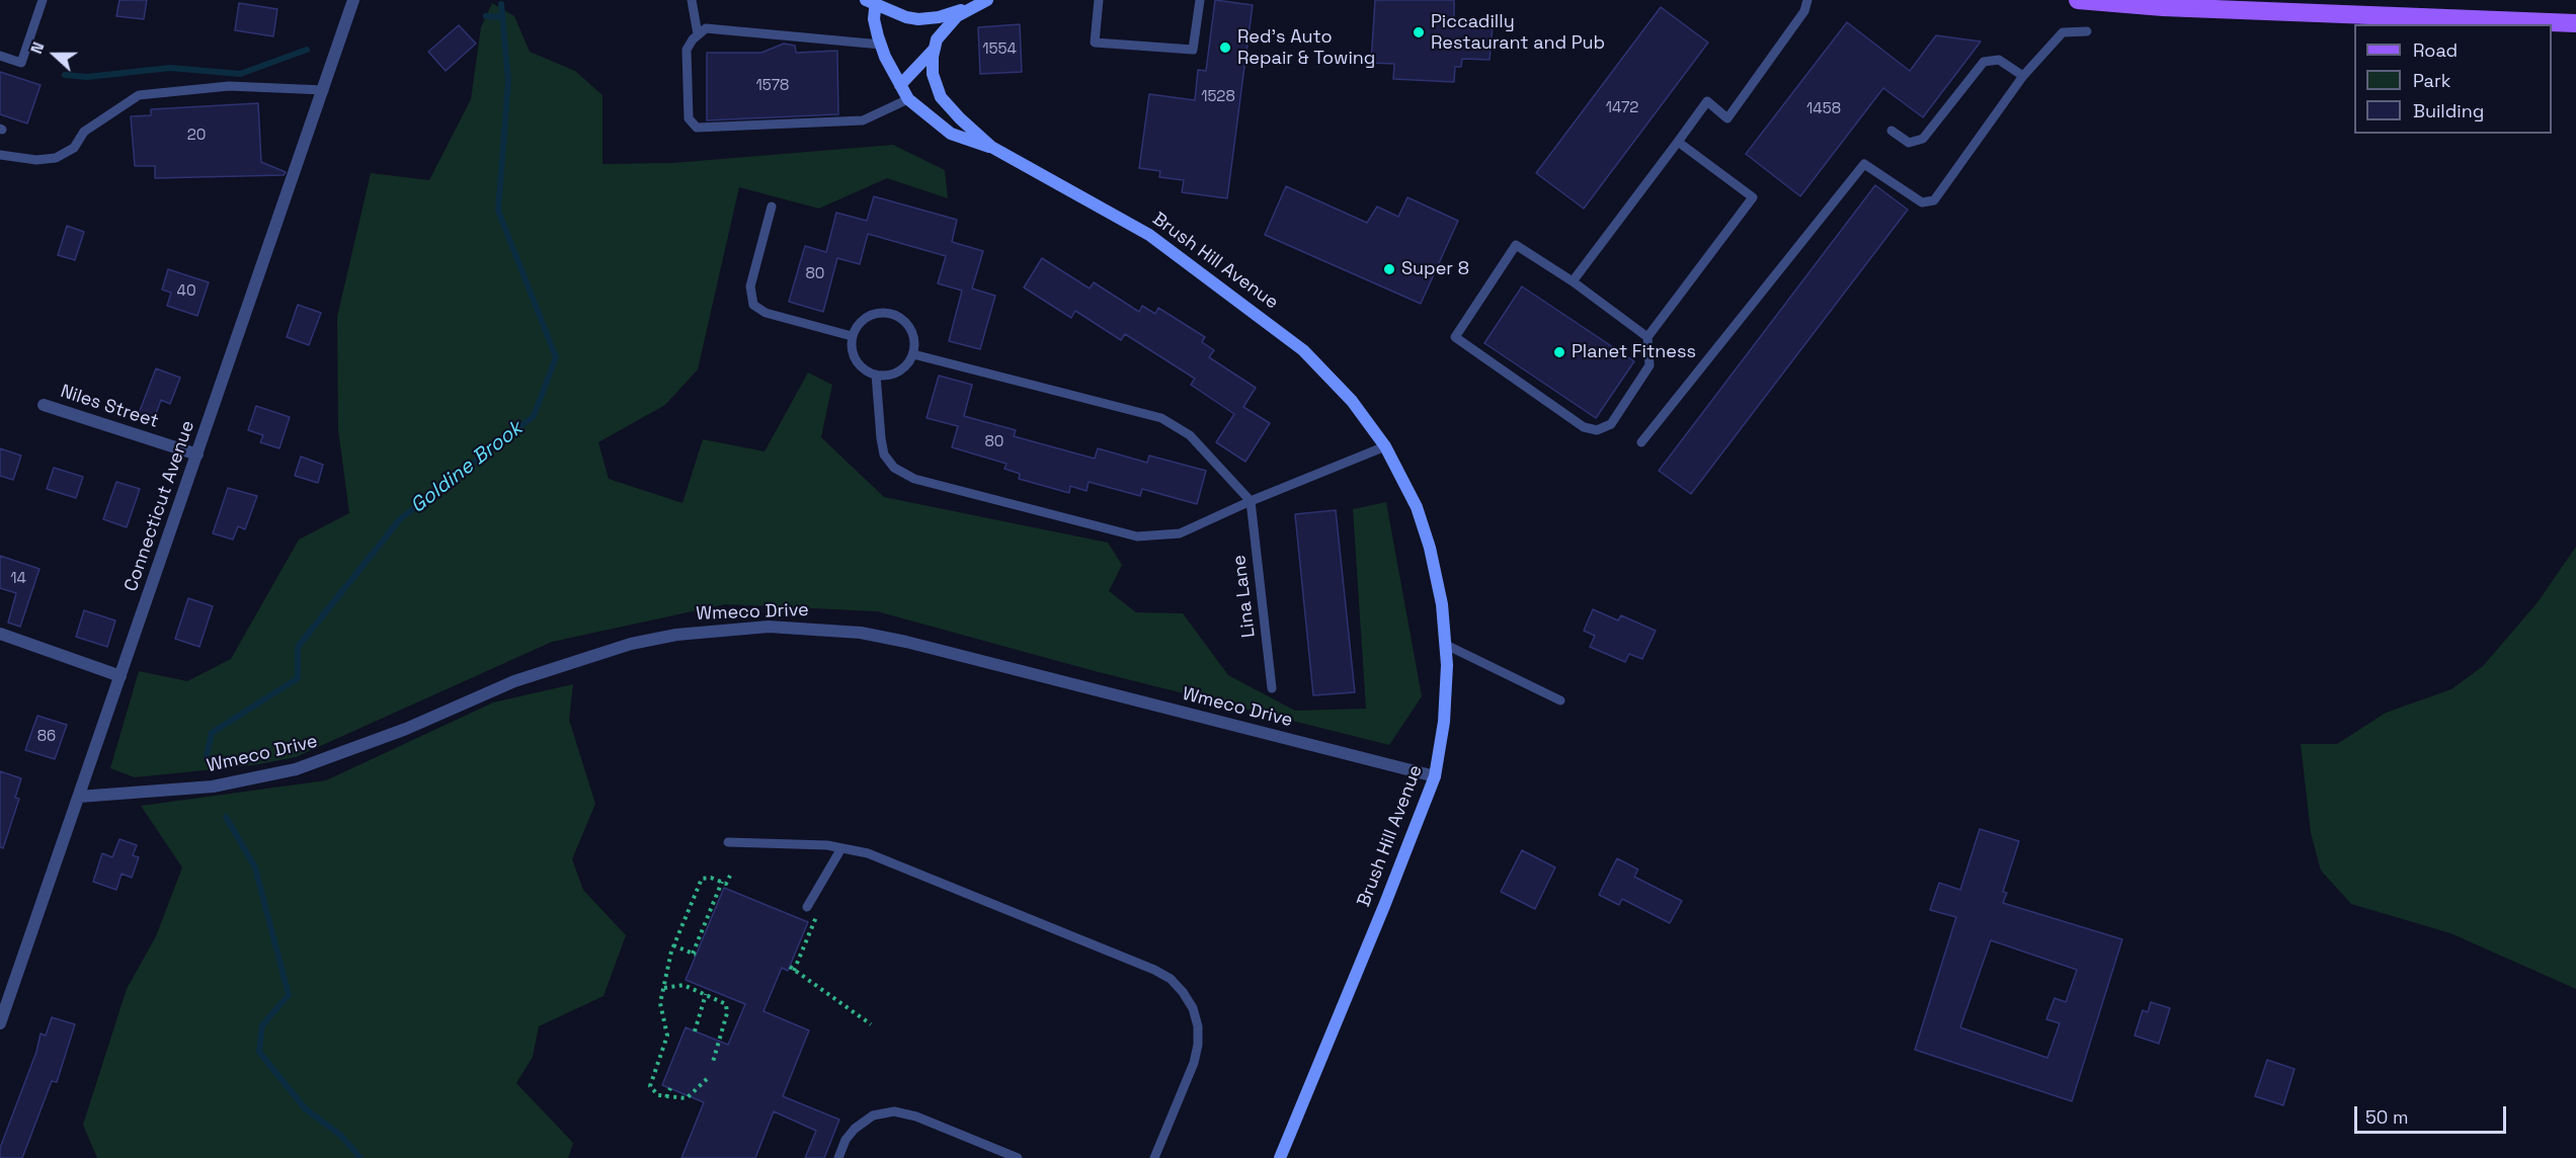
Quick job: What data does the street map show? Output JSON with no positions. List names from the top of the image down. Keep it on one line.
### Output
{"streets":{"street":["Brush Hill Avenue","Niles Street","Connecticut Avenue","Wmeco Drive"],"lane":["Lina Lane"]},"crossings":[["Brush Hill Avenue","Wmeco Drive"],["Niles Street","Connecticut Avenue"],["Connecticut Avenue","Wmeco Drive"]],"water":["Goldine Brook"],"places":["Piccadilly Restaurant and Pub","Red's Auto Repair & Towing","Super 8","Planet Fitness"],"house_numbers":["1554","1578","1528","1472","1458","20","80","40","80","14","86"],"legend":["Road","Park","Building"],"scale_bar":"50 m","north":"left"}
